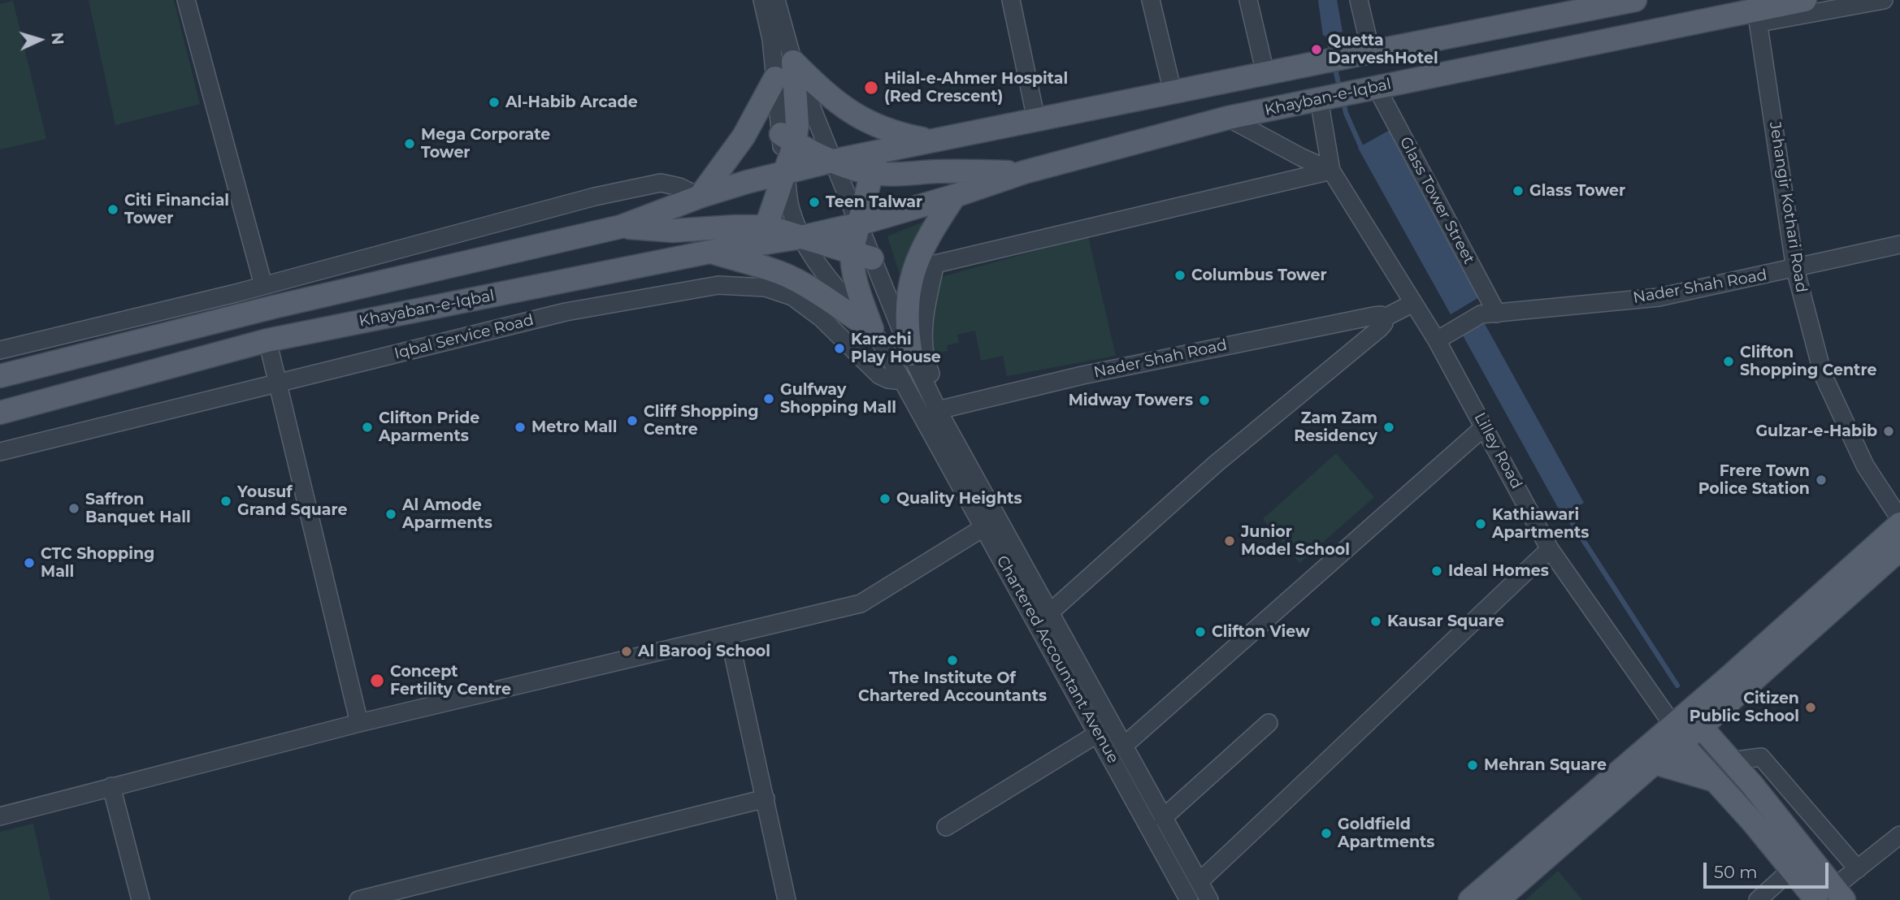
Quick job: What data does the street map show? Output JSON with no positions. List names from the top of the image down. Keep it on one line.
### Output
{"streets":{"main road":["Khayban-e-Iqbal","Khayaban-e-Iqbal","Lilley Road"],"street":["Glass Tower Street","Jehangir Kothari Road","Nader Shah Road","Iqbal Service Road","Chartered Accountant Avenue"]},"crossings":[["Khayban-e-Iqbal","Glass Tower Street"],["Khayban-e-Iqbal","Jehangir Kothari Road"],["Khayban-e-Iqbal","Khayaban-e-Iqbal"],["Khayban-e-Iqbal","Lilley Road"],["Glass Tower Street","Nader Shah Road"],["Jehangir Kothari Road","Nader Shah Road"],["Nader Shah Road","Lilley Road"],["Nader Shah Road","Chartered Accountant Avenue"]],"places":["Quetta DarveshHotel","Hilal-e-Ahmer Hospital (Red Crescent)","Al-Habib Arcade","Mega Corporate Tower","Glass Tower","Teen Talwar","Citi Financial Tower","Columbus Tower","Karachi Play House","Clifton Shopping Centre","Gulfway Shopping Mall","Midway Towers","Cliff Shopping Centre","Clifton Pride Aparments","Metro Mall","Zam Zam Residency","Gulzar-e-Habib","Frere Town Police Station","Quality Heights","Yousuf Grand Square","Saffron Banquet Hall","Al Amode Aparments","Kathiawari Apartments","Junior Model School","CTC Shopping Mall","Ideal Homes","Kausar Square","Clifton View","Al Barooj School","The Institute Of Chartered Accountants","Concept Fertility Centre","Citizen Public School","Mehran Square","Goldfield Apartments"],"scale_bar":"50 m","north":"right"}
